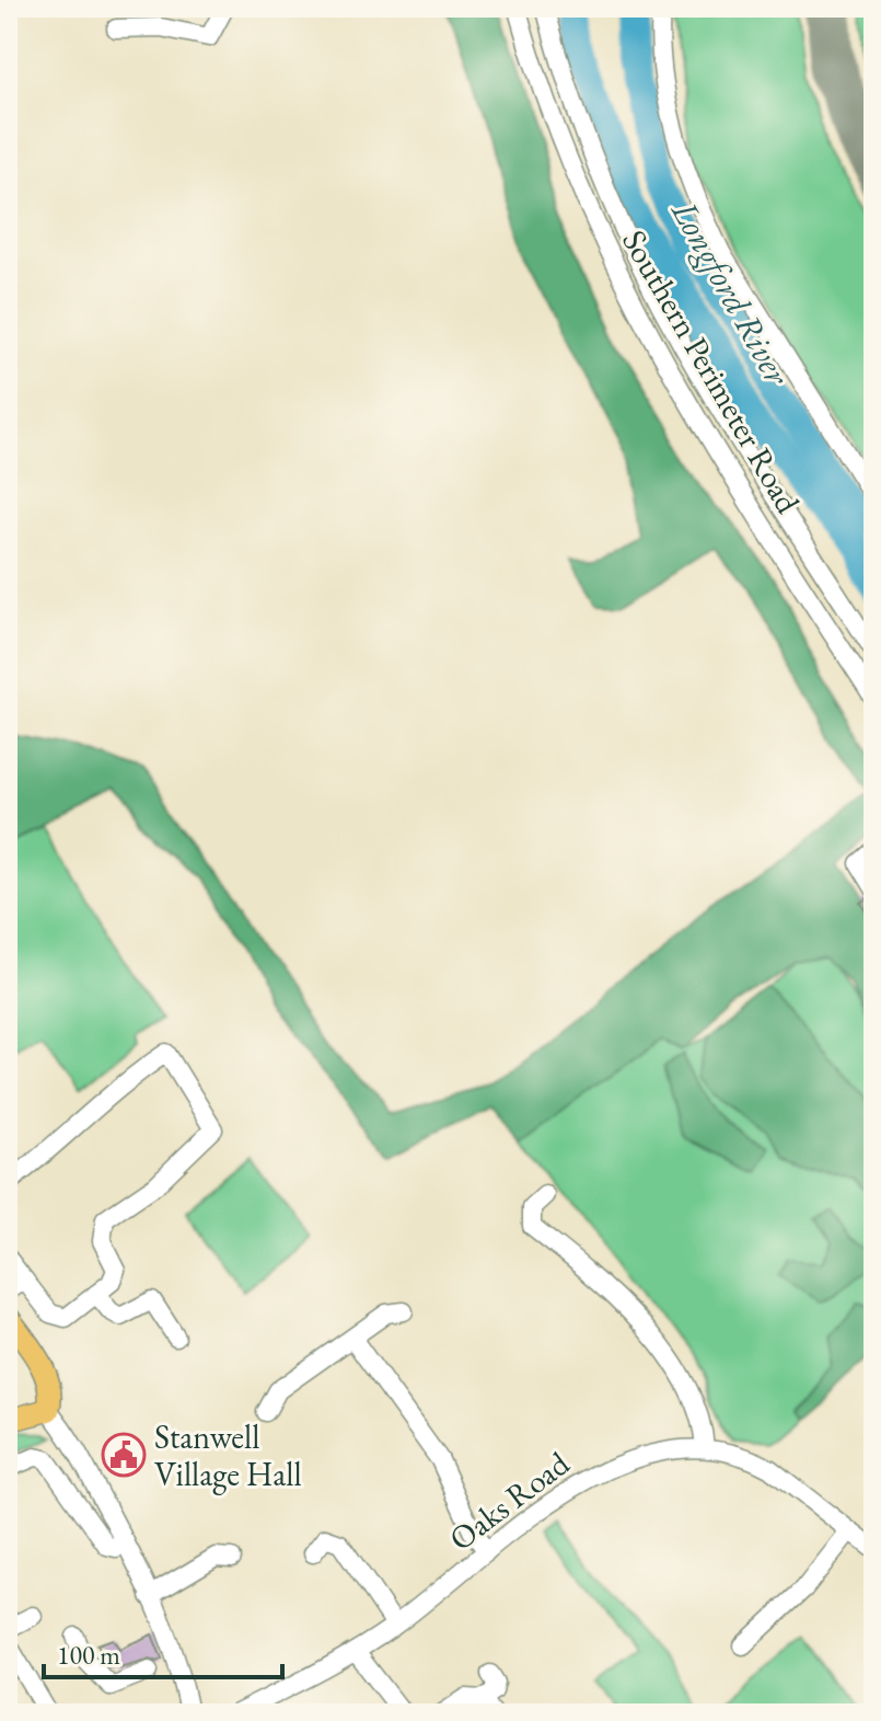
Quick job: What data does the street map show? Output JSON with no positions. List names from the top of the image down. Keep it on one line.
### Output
{"streets":{"street":["Southern Perimeter Road","Oaks Road"]},"water":["Longford River"],"places":{"public building":["Stanwell Village Hall"]},"scale_bar":"100 m"}
